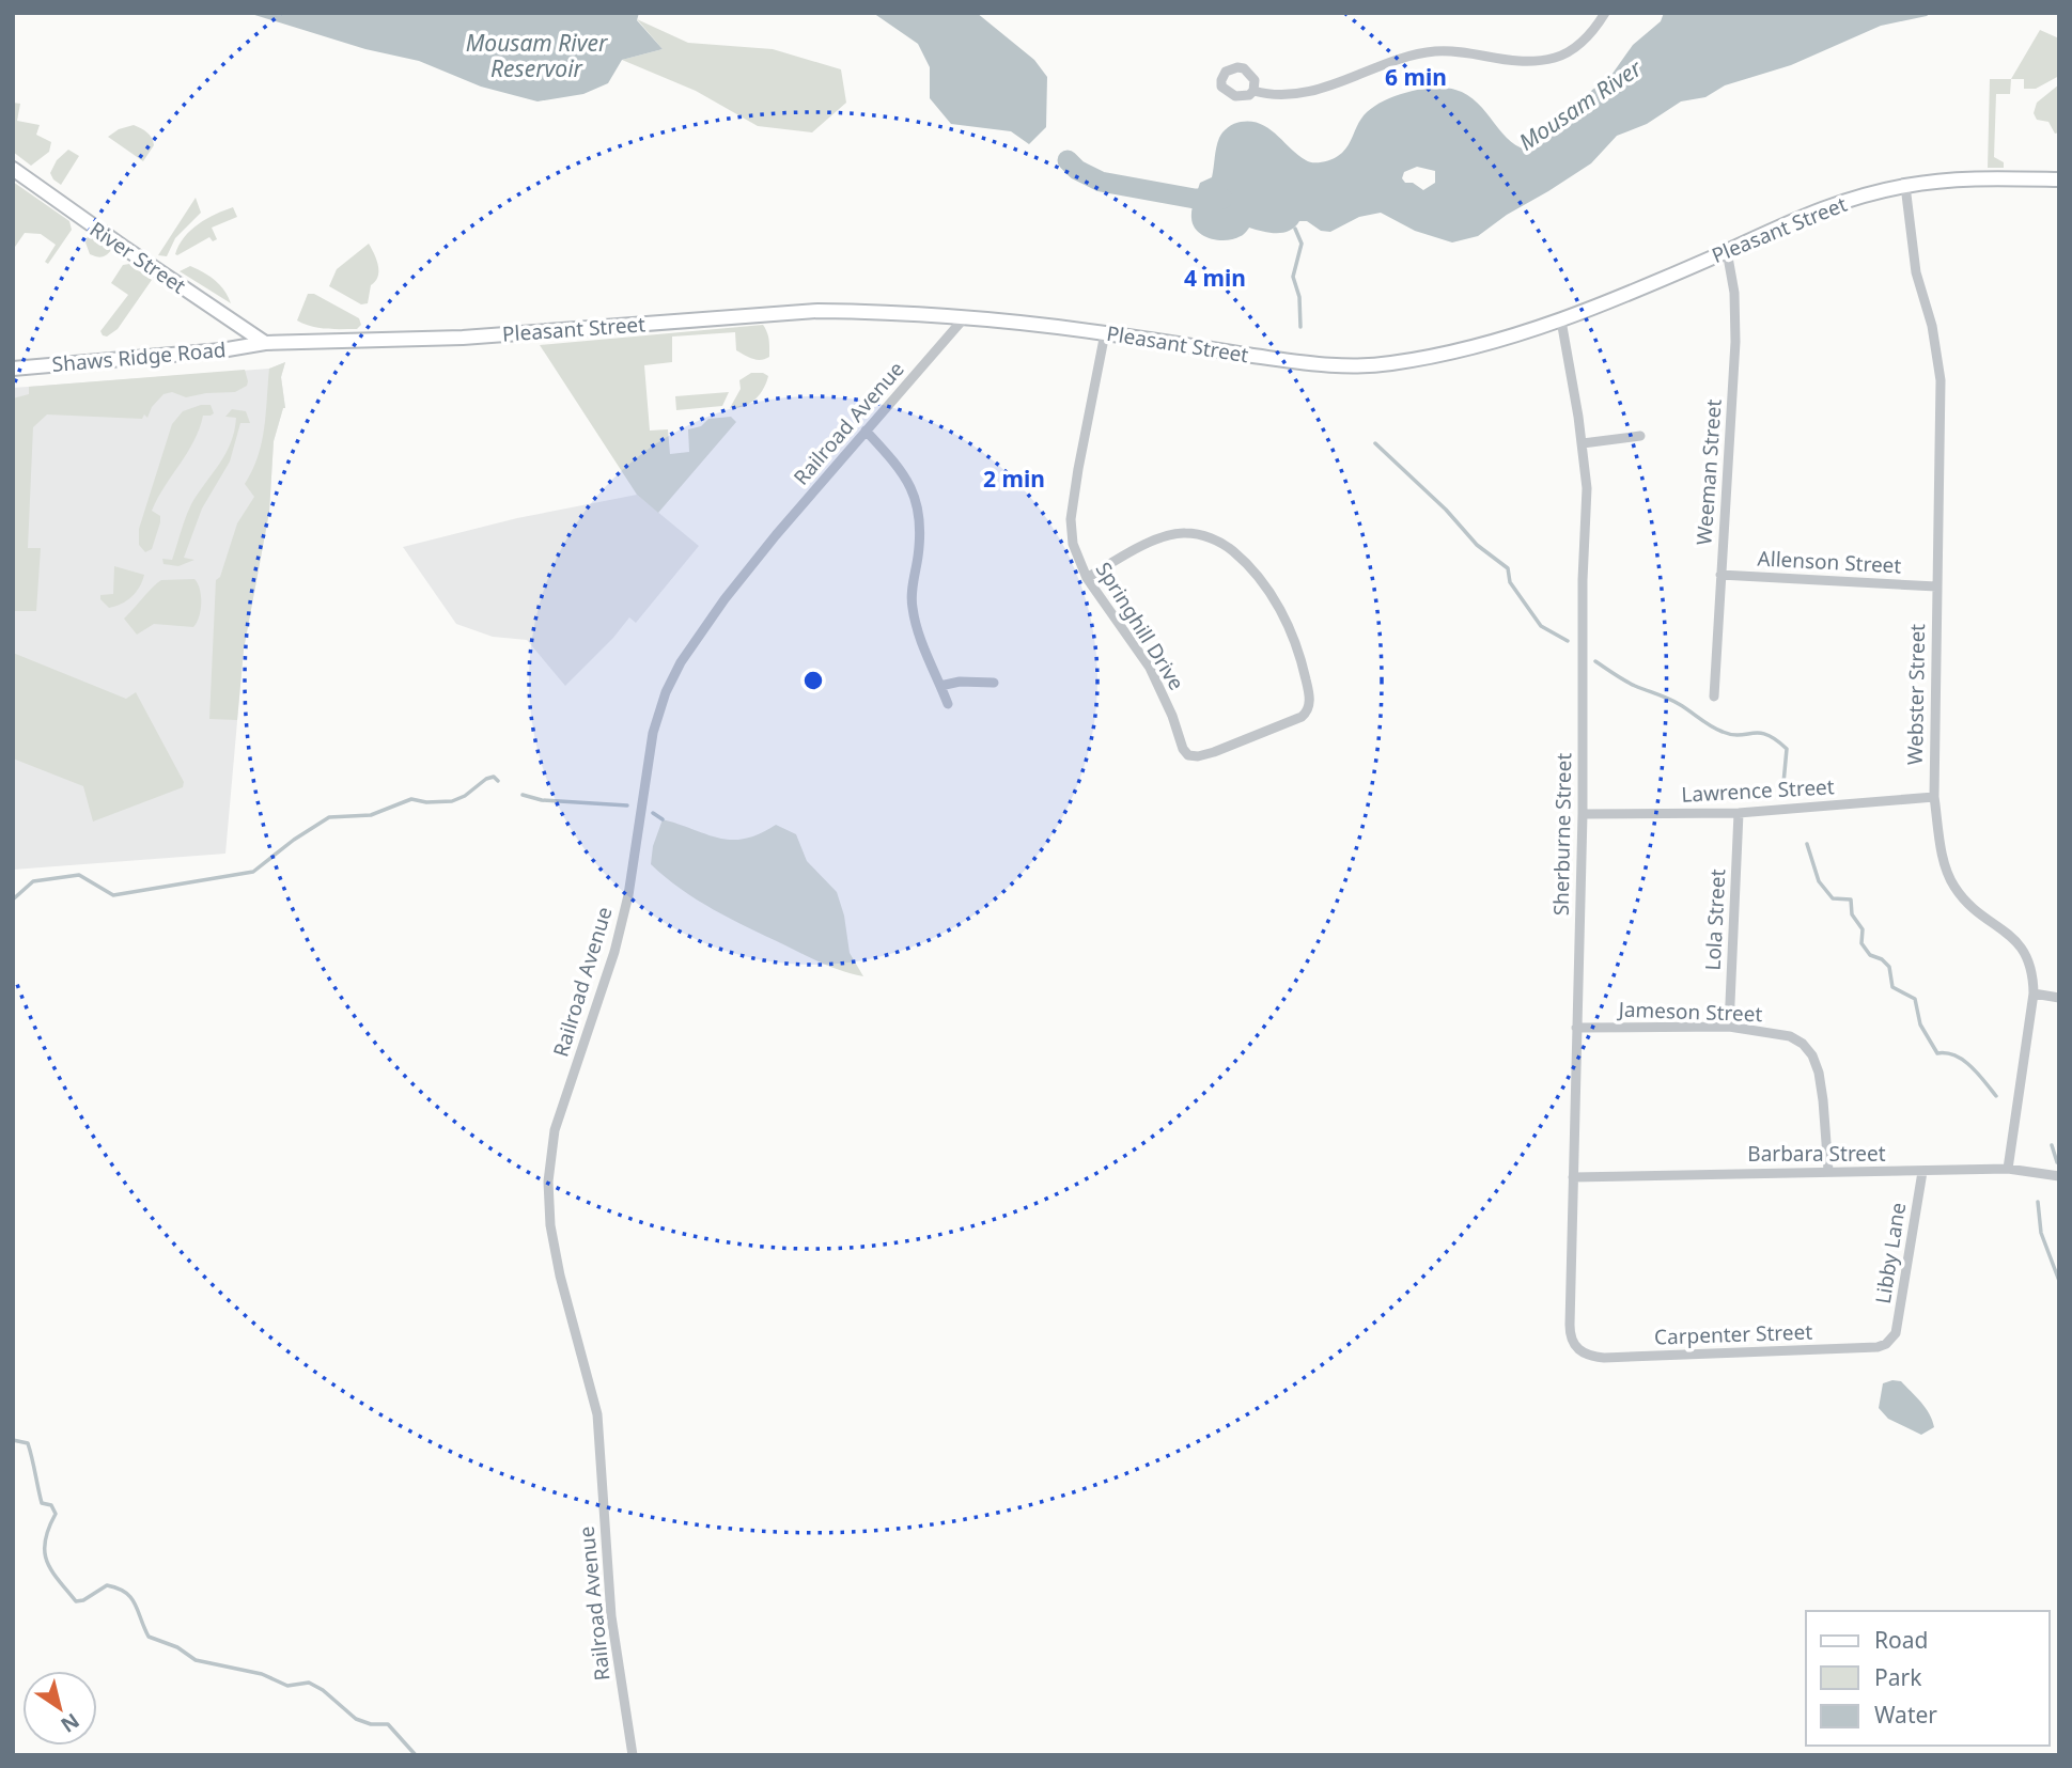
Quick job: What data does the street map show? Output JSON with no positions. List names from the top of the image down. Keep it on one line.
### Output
{"streets":{"main road":["Pleasant Street","River Street","Shaws Ridge Road"],"street":["Railroad Avenue","Weeman Street","Allenson Street","Springhill Drive","Webster Street","Lawrence Street","Sherburne Street","Lola Street","Jameson Street","Barbara Street","Libby Lane","Carpenter Street"]},"crossings":[["Pleasant Street","River Street"],["Pleasant Street","Shaws Ridge Road"],["Pleasant Street","Railroad Avenue"],["Pleasant Street","Weeman Street"],["Pleasant Street","Springhill Drive"],["Pleasant Street","Webster Street"],["Pleasant Street","Sherburne Street"],["River Street","Shaws Ridge Road"],["Weeman Street","Allenson Street"],["Allenson Street","Webster Street"],["Webster Street","Lawrence Street"],["Webster Street","Barbara Street"],["Lawrence Street","Sherburne Street"],["Lawrence Street","Lola Street"],["Sherburne Street","Jameson Street"],["Sherburne Street","Barbara Street"],["Sherburne Street","Carpenter Street"],["Lola Street","Jameson Street"],["Jameson Street","Barbara Street"],["Barbara Street","Libby Lane"],["Libby Lane","Carpenter Street"]],"water":["Mousam River Reservoir","Mousam River"],"legend":["Road","Park","Water"],"north":"bottom right","rings":["6 min","4 min","2 min"]}
